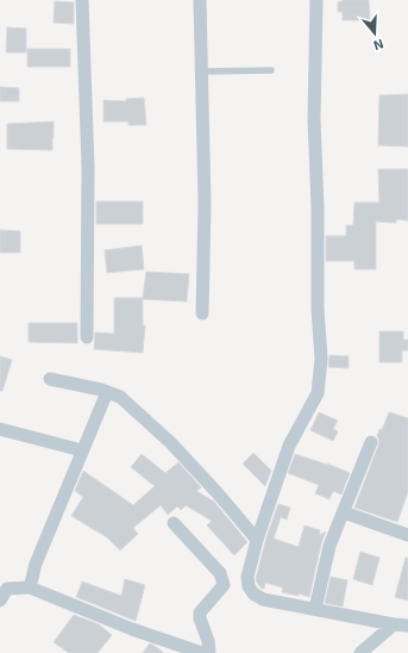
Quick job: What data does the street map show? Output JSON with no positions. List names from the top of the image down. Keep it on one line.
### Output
{"north":"bottom"}
